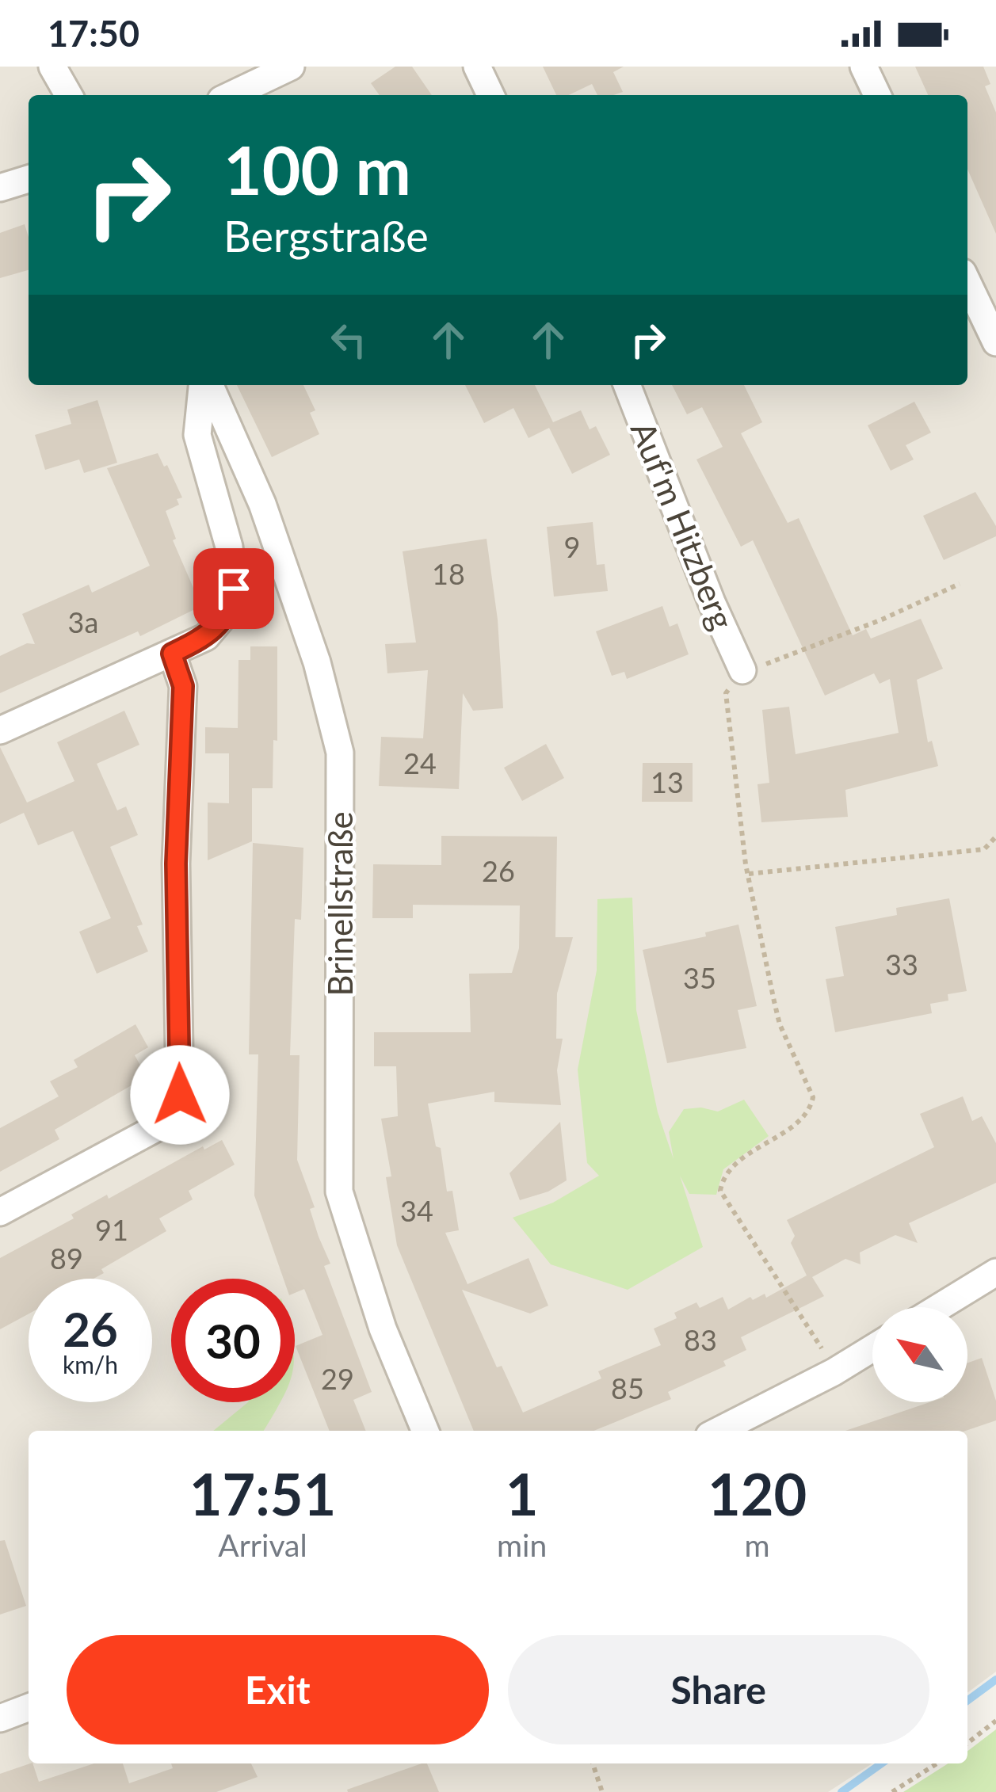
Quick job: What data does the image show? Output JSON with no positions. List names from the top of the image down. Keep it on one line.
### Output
{"streets":{"street":["Auf'm Hitzberg","Brinellstraße"]},"house_numbers":["9","18","3a","24","13","26","33","35","34","91","89","83","29","85"],"north":"top left","page":{"status":"17:50","turn":["100 m","Bergstraße"],"speed":"26 km/h","limit":"30","eta":["17:51","Arrival","1","min","120","m"],"buttons":["Exit","Share"]}}
